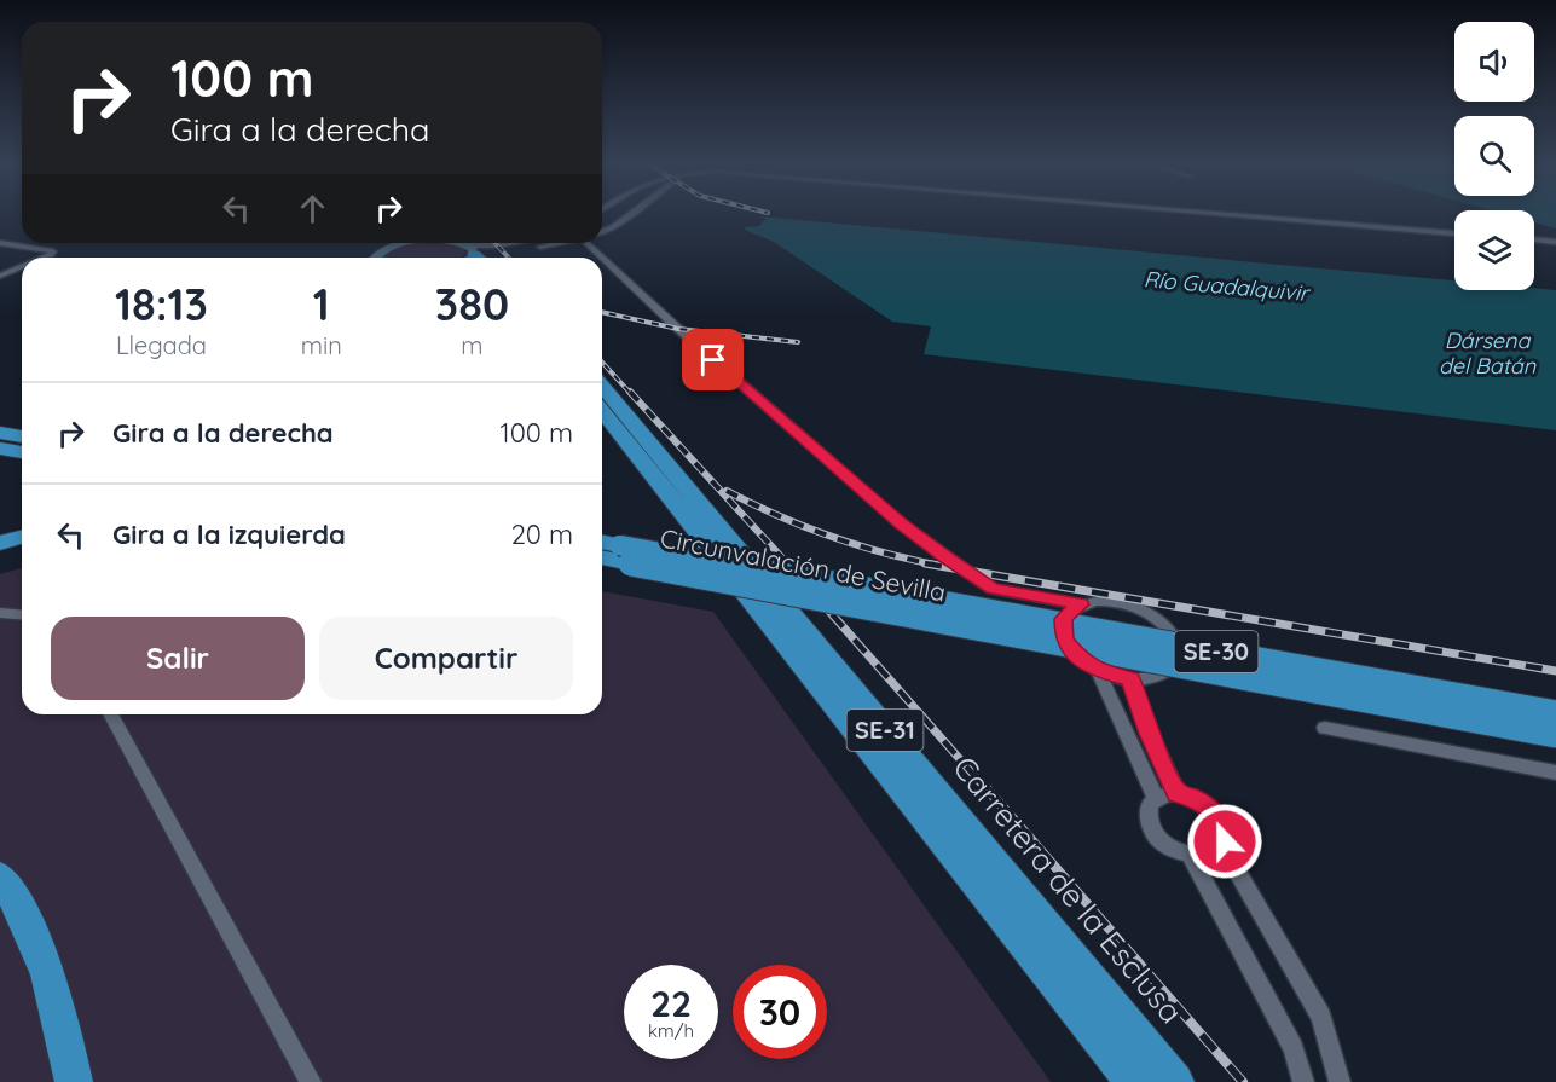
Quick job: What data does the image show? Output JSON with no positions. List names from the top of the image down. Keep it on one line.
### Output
{"streets":{"highway":["Circunvalación de Sevilla","SE-30","SE-31","Carretera de la Esclusa"]},"water":["Río Guadalquivir","Dársena del Batán"],"page":{"turn":["100 m","Gira a la derecha"],"eta":["18:13","Llegada","1","min","380","m"],"list":[{"name":"Gira a la derecha","value":"100 m"},{"name":"Gira a la izquierda","value":"20 m"}],"buttons":["Salir","Compartir"],"speed":"22 km/h","limit":"30"}}
